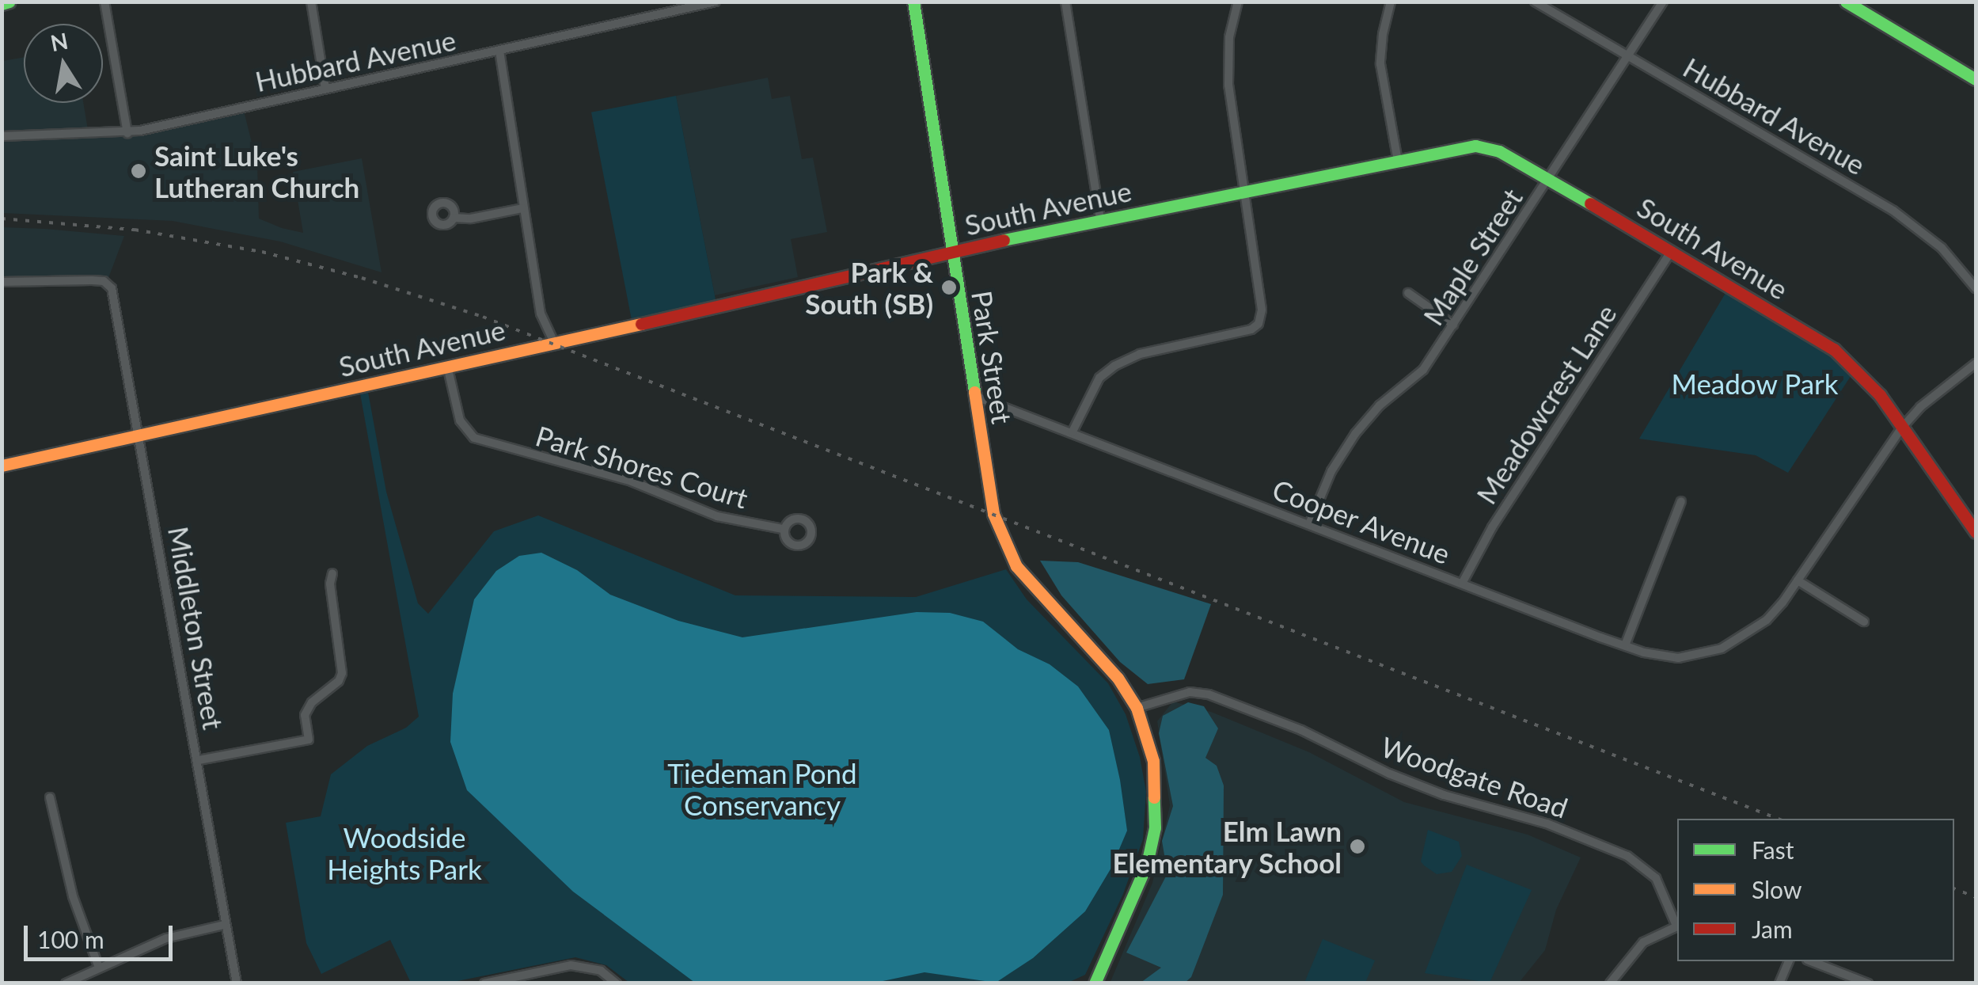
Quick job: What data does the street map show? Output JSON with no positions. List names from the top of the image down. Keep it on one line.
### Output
{"streets":{"street":["Hubbard Avenue","South Avenue","Maple Street","Park Street","Meadowcrest Lane","Park Shores Court","Cooper Avenue","Middleton Street","Woodgate Road"]},"crossings":[["Hubbard Avenue","Maple Street"],["South Avenue","Maple Street"],["South Avenue","Park Street"],["South Avenue","Meadowcrest Lane"],["South Avenue","Park Shores Court"],["South Avenue","Cooper Avenue"],["South Avenue","Middleton Street"],["Maple Street","Cooper Avenue"],["Park Street","Cooper Avenue"],["Park Street","Woodgate Road"],["Meadowcrest Lane","Cooper Avenue"]],"parks":["Meadow Park","Tiedeman Pond Conservancy","Woodside Heights Park"],"places":["Saint Luke's Lutheran Church","Park & South (SB)","Elm Lawn Elementary School"],"legend":["Fast","Slow","Jam"],"scale_bar":"100 m","north":"top"}
